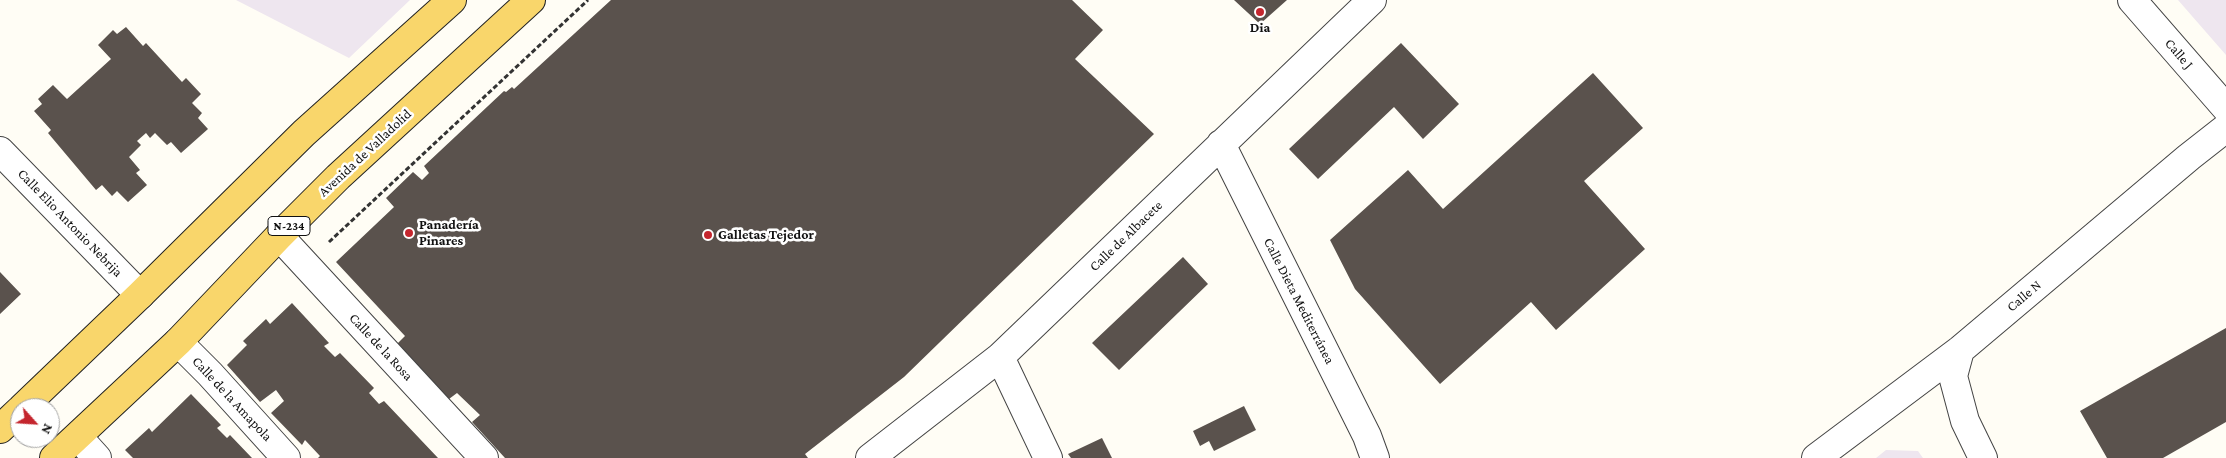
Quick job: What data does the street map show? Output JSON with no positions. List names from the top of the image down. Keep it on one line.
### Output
{"streets":{"main road":["Avenida de Valladolid","N-234"],"street":["Calle J","Calle Elio Antonio Nebrija","Calle de Albacete","Calle N","Calle Dieta Mediterránea","Calle de la Rosa","Calle de la Amapola"]},"crossings":[["Avenida de Valladolid","Calle de la Rosa"],["Avenida de Valladolid","Calle de la Amapola"],["Calle de Albacete","Calle Dieta Mediterránea"]],"places":["Dia","Panadería Pinares","Galletas Tejedor"],"north":"bottom right"}
